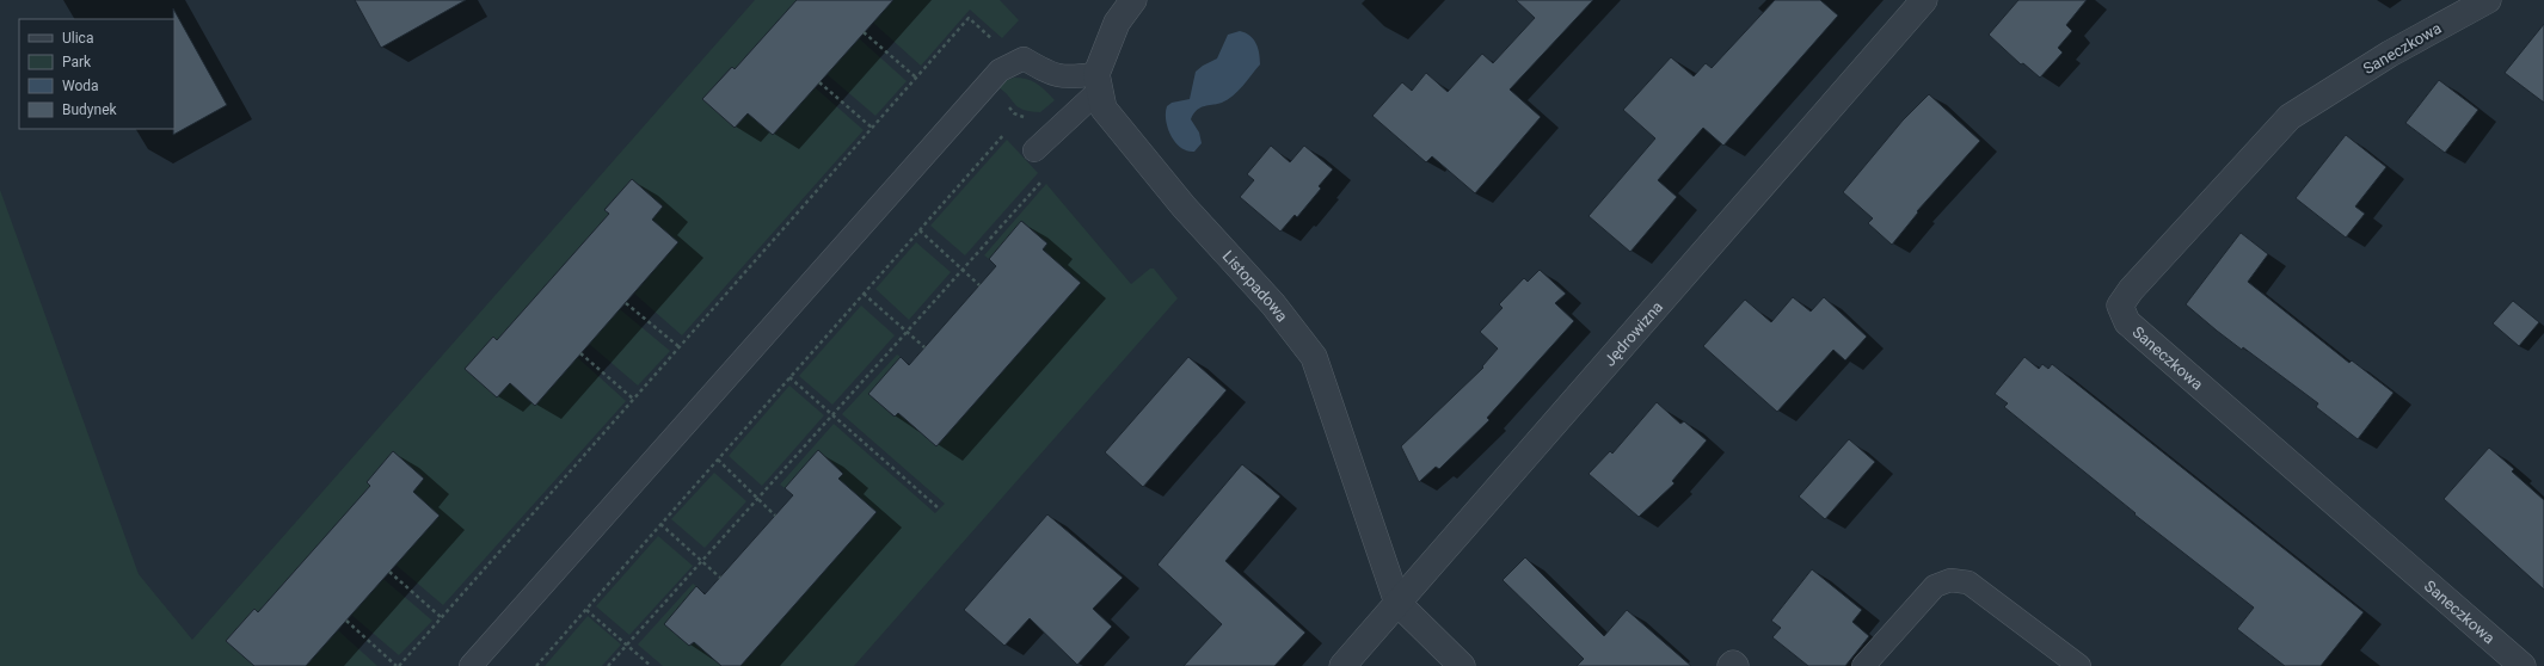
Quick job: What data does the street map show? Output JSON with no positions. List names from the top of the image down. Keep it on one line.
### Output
{"streets":{"street":["Saneczkowa","Listopadowa","Jędrowizna"]},"crossings":[["Listopadowa","Jędrowizna"]],"legend":["Ulica","Park","Woda","Budynek"]}
